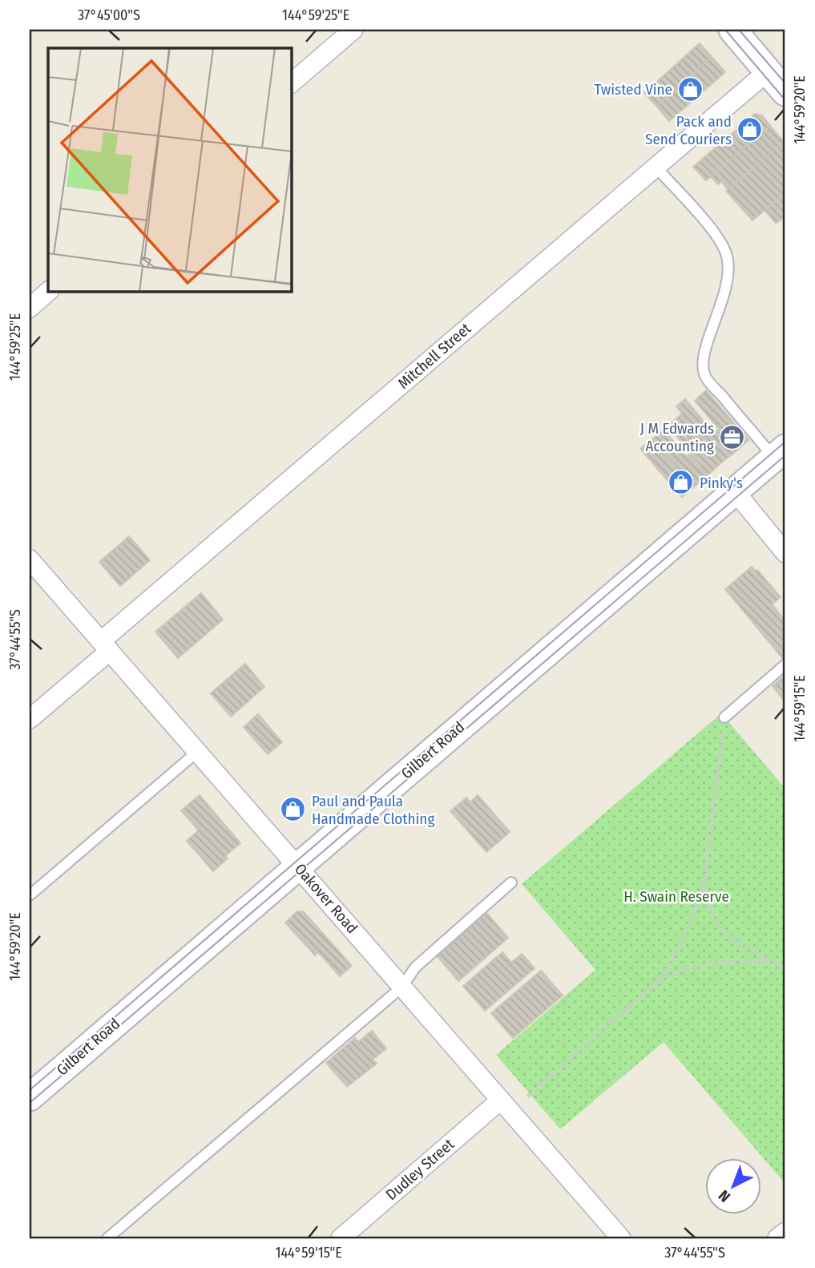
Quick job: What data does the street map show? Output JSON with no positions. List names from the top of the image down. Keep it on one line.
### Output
{"streets":{"street":["Mitchell Street","Gilbert Road","Oakover Road","Dudley Street"]},"crossings":[["Mitchell Street","Oakover Road"],["Gilbert Road","Oakover Road"],["Oakover Road","Dudley Street"]],"parks":["H. Swain Reserve"],"places":{"shop":["Twisted Vine","Pack and Send Couriers","Pinky's","Paul and Paula Handmade Clothing"],"office":["J M Edwards Accounting"]},"north":"bottom left","coordinates":["37°45'00\"S","144°59'25\"E","144°59'20\"E","37°44'55\"S","144°59'15\"E"]}
